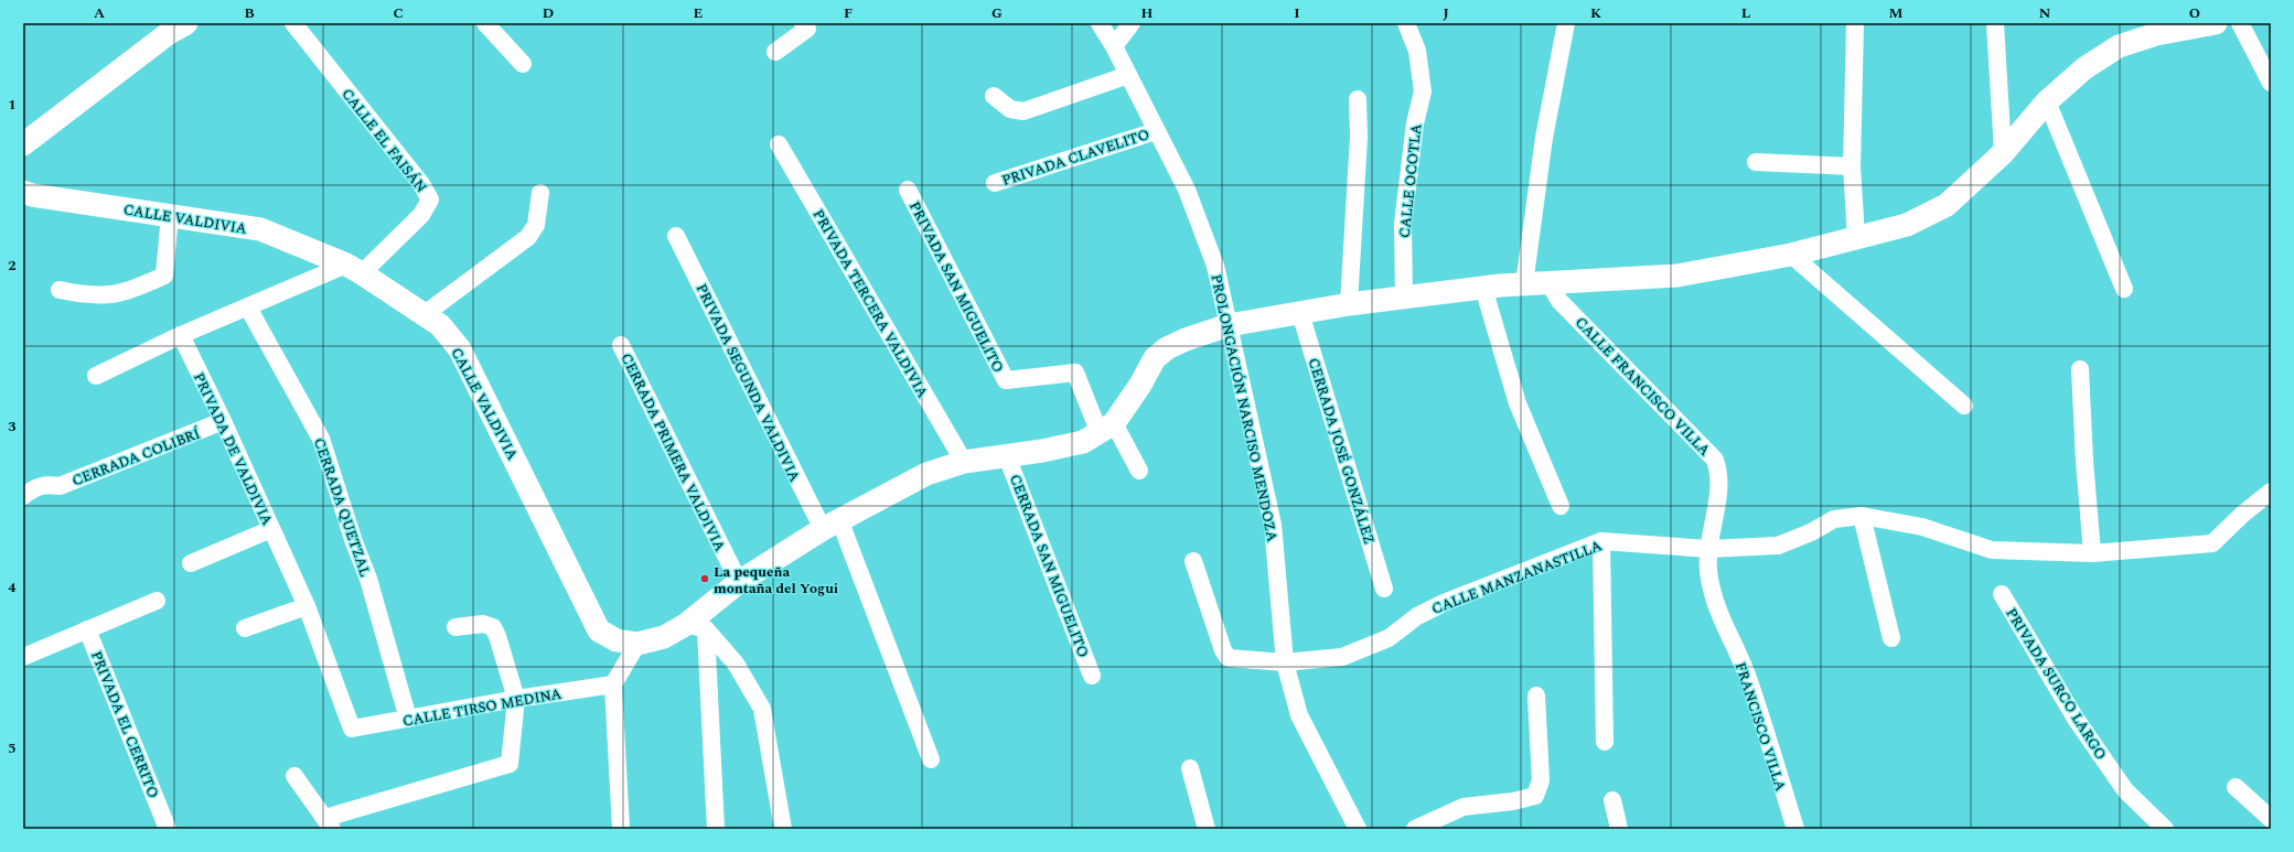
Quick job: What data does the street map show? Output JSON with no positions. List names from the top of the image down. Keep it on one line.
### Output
{"streets":{"street":["CALLE EL FAISÁN","PRIVADA CLAVELITO","CALLE OCOTLA","CALLE VALDIVIA","PRIVADA SAN MIGUELITO","PRIVADA TERCERA VALDIVIA","PRIVADA SEGUNDA VALDIVIA","CALLE FRANCISCO VILLA","PROLONGACIÓN NARCISO MENDOZA","PRIVADA DE VALDIVIA","CERRADA JOSÉ GONZÁLEZ","CERRADA PRIMERA VALDIVIA","CERRADA COLIBRÍ","CERRADA QUETZAL","CERRADA SAN MIGUELITO","CALLE MANZANASTILLA","PRIVADA SURCO LARGO","CALLE TIRSO MEDINA","PRIVADA EL CERRITO","FRANCISCO VILLA"]},"crossings":[["CALLE EL FAISÁN","CALLE VALDIVIA"],["PRIVADA CLAVELITO","PROLONGACIÓN NARCISO MENDOZA"],["CALLE FRANCISCO VILLA","CALLE MANZANASTILLA"],["CALLE FRANCISCO VILLA","FRANCISCO VILLA"],["PROLONGACIÓN NARCISO MENDOZA","CALLE MANZANASTILLA"],["PRIVADA DE VALDIVIA","CERRADA COLIBRÍ"],["PRIVADA DE VALDIVIA","CALLE TIRSO MEDINA"],["CERRADA QUETZAL","CALLE TIRSO MEDINA"],["CALLE MANZANASTILLA","FRANCISCO VILLA"]],"places":["La pequeña montaña del Yogui"],"grid":{"columns":["A","B","C","D","E","F","G","H","I","J","K","L","M","N","O"],"rows":["1","2","3","4","5"]}}
